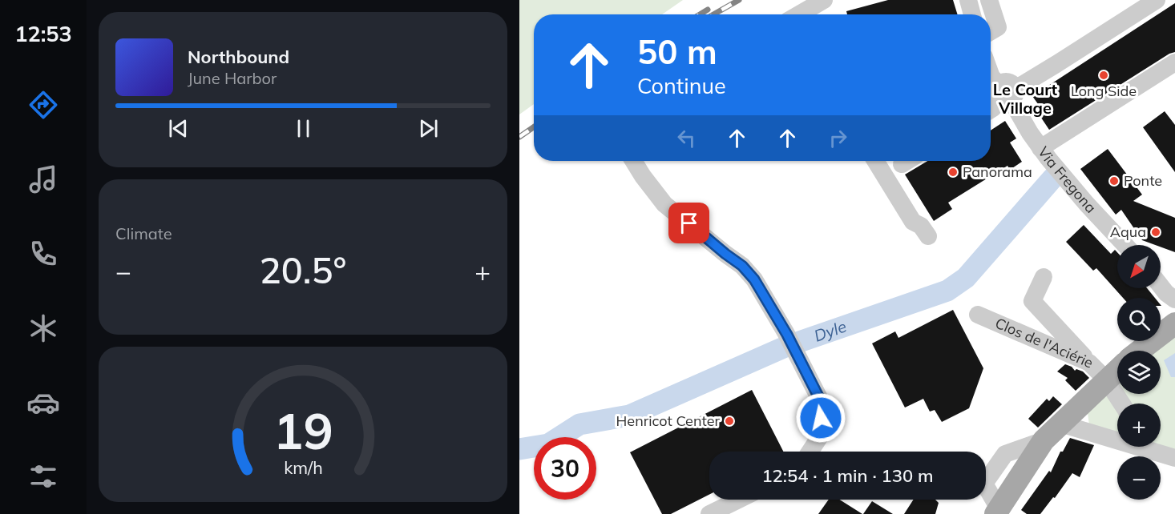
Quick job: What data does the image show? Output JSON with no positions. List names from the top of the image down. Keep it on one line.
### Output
{"streets":{"street":["Via Fregona","Clos de l'Aciérie"]},"districts":["Le Court Village"],"water":["Dyle"],"places":["Long Side","Panorama","Ponte","Aqua","Henricot Center"],"north":"bottom left","page":{"tabs":"12:53","turn":["50 m","Continue"],"song":["Northbound","June Harbor"],"tile":"Climate","map_buttons":["+","−"],"heat":["−","20.5°","+"],"limit":"30","trip":"12:54 · 1 min · 130 m","gauge":["19","km/h"]}}
